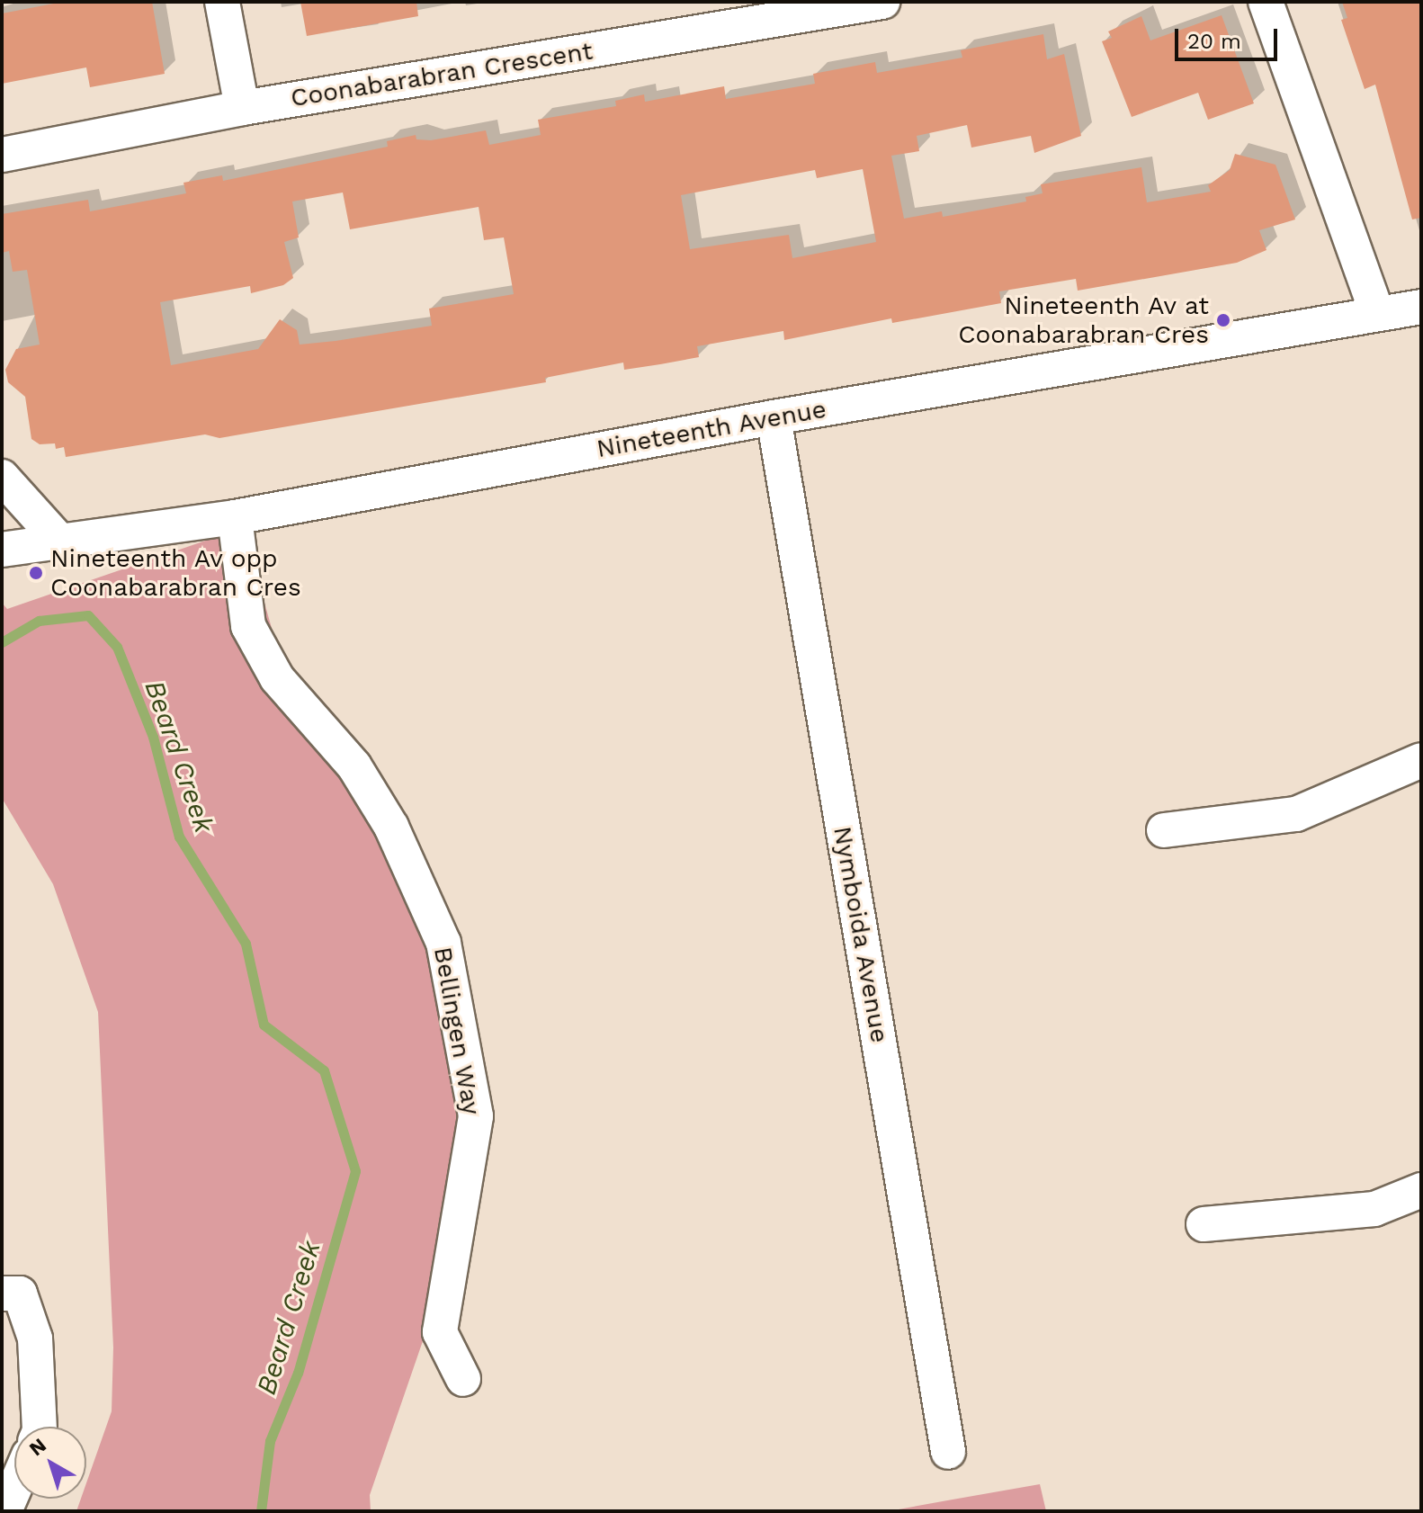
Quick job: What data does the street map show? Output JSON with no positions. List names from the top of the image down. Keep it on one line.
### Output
{"streets":{"street":["Coonabarabran Crescent","Nineteenth Avenue","Nymboida Avenue","Bellingen Way"]},"crossings":[["Nineteenth Avenue","Nymboida Avenue"],["Nineteenth Avenue","Bellingen Way"]],"water":["Beard Creek"],"places":["Nineteenth Av at Coonabarabran Cres","Nineteenth Av opp Coonabarabran Cres"],"scale_bar":"20 m","north":"top left"}
